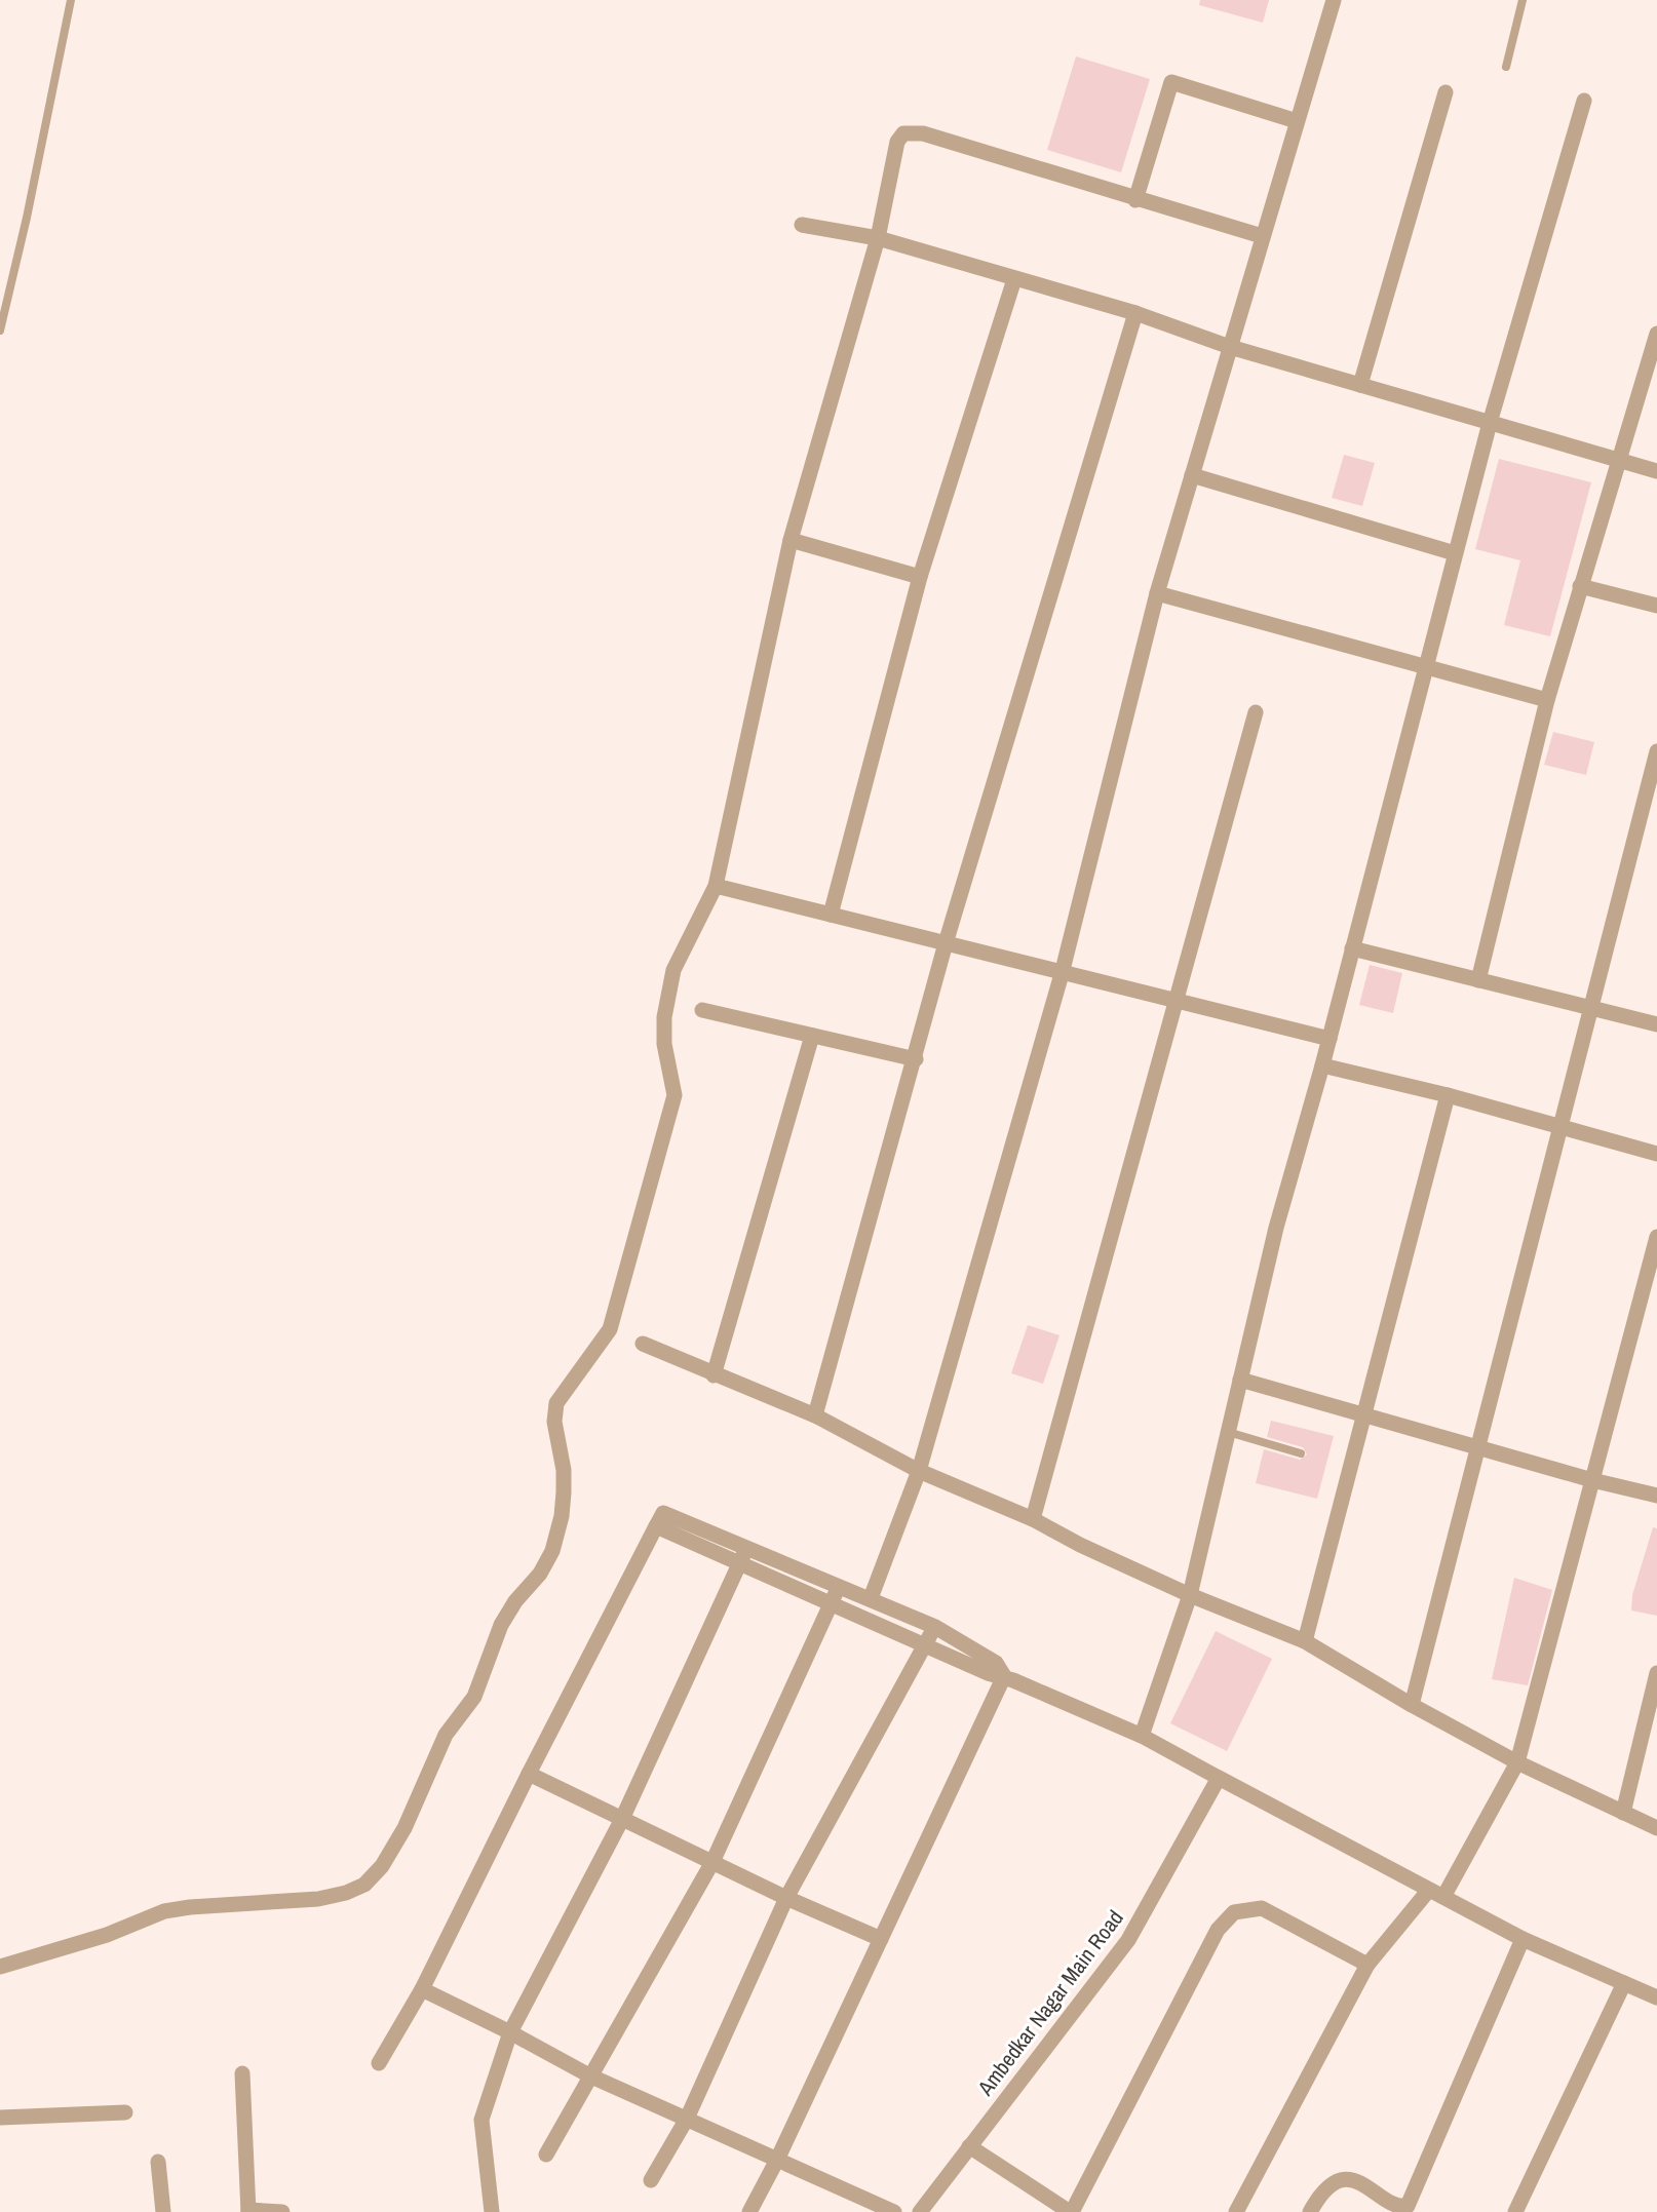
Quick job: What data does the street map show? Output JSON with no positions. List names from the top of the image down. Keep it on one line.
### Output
{"streets":{"street":["Ambedkar Nagar Main Road"]}}
